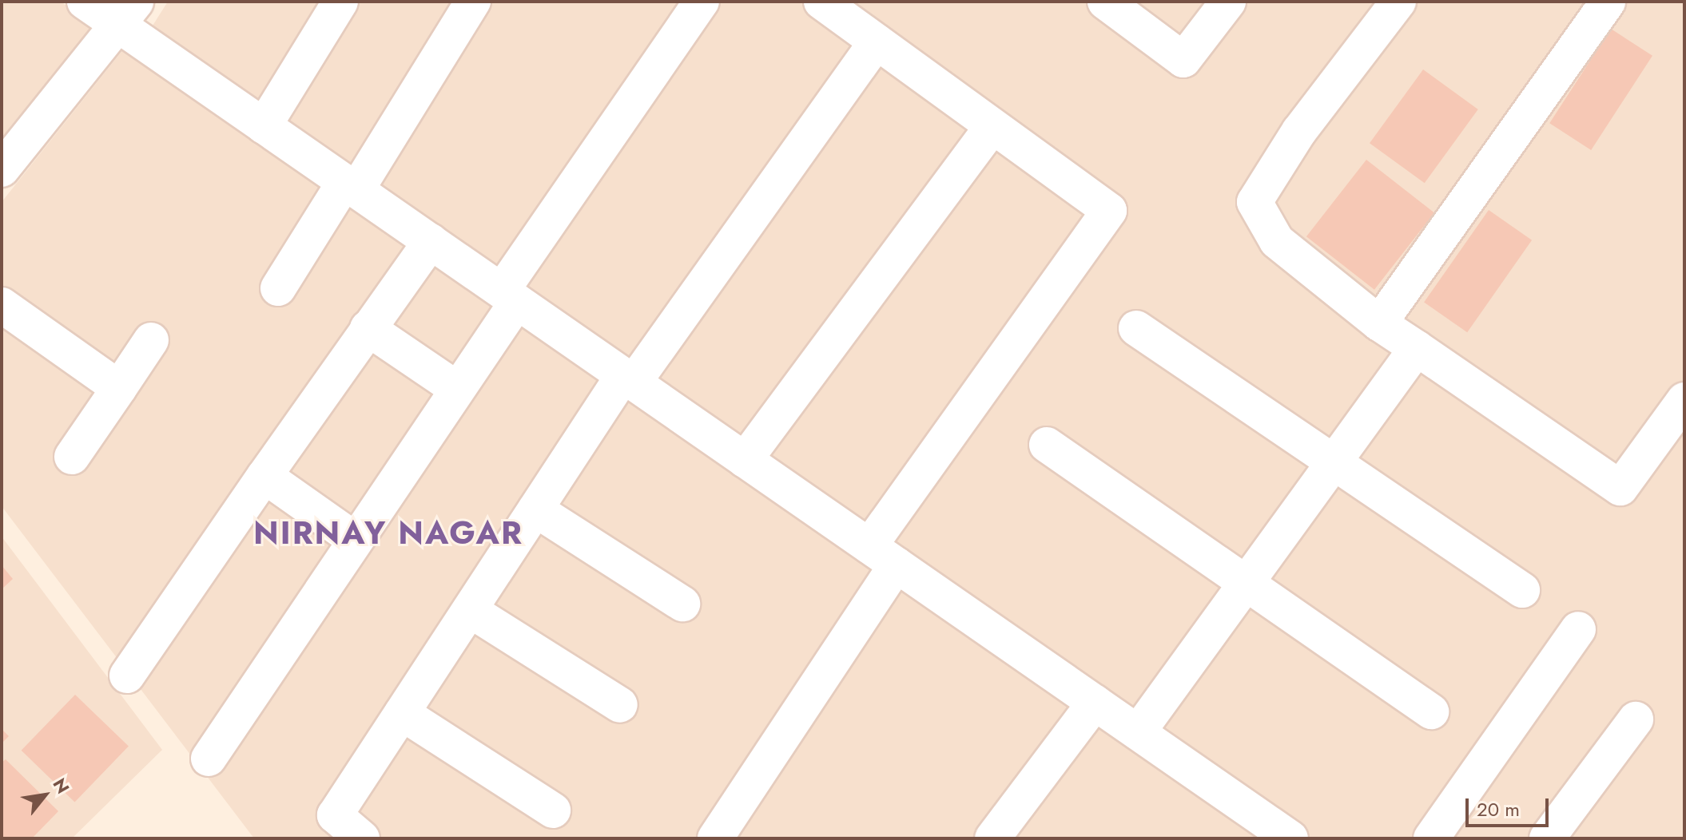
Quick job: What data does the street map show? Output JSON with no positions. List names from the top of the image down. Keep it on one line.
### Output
{"districts":["NIRNAY NAGAR"],"scale_bar":"20 m","north":"top right"}
